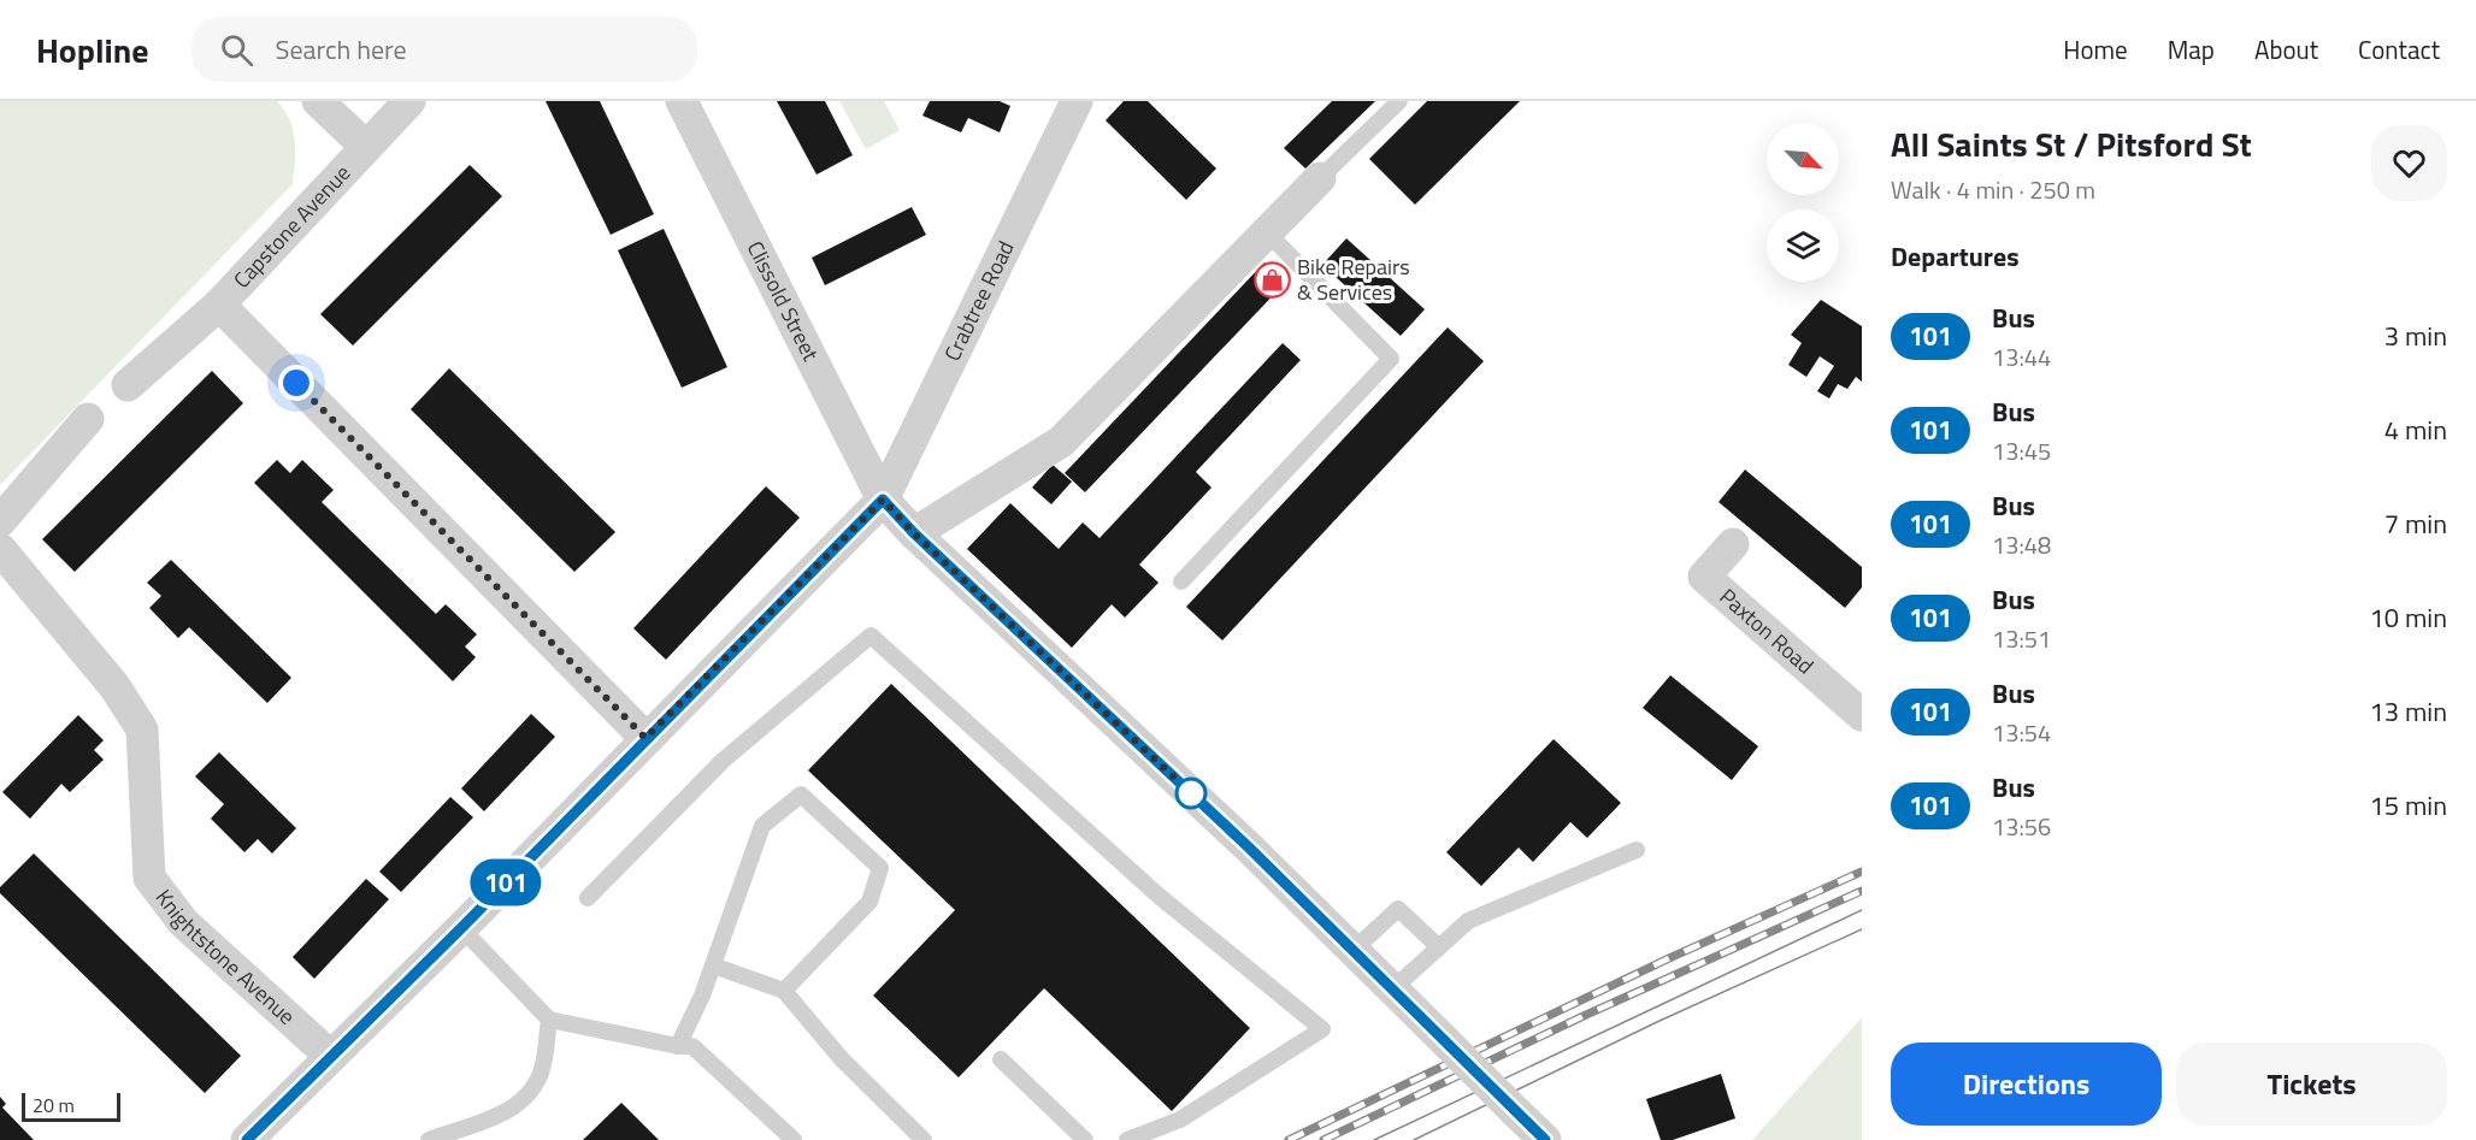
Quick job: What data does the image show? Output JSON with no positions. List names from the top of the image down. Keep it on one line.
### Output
{"streets":{"street":["Capstone Avenue","Clissold Street","Crabtree Road","Paxton Road","Knightstone Avenue"]},"crossings":[["Capstone Avenue","Crabtree Road"],["Clissold Street","Crabtree Road"],["Crabtree Road","Knightstone Avenue"]],"places":{"shop":["Bike Repairs & Services"]},"lines":["bus line 101"],"scale_bar":"20 m","north":"bottom right","page":{"header":"Hopline","search":"Search here","nav":["Home","Map","About","Contact"],"on_map":"101","heading":[["All Saints St / Pitsford St","Walk · 4 min · 250 m"],"Departures"],"list":[{"mark":"101","name":"Bus","note":"13:44","value":"3 min"},{"mark":"101","name":"Bus","note":"13:45","value":"4 min"},{"mark":"101","name":"Bus","note":"13:48","value":"7 min"},{"mark":"101","name":"Bus","note":"13:51","value":"10 min"},{"mark":"101","name":"Bus","note":"13:54","value":"13 min"},{"mark":"101","name":"Bus","note":"13:56","value":"15 min"}],"buttons":["Directions","Tickets"],"scale":"20 m"}}
